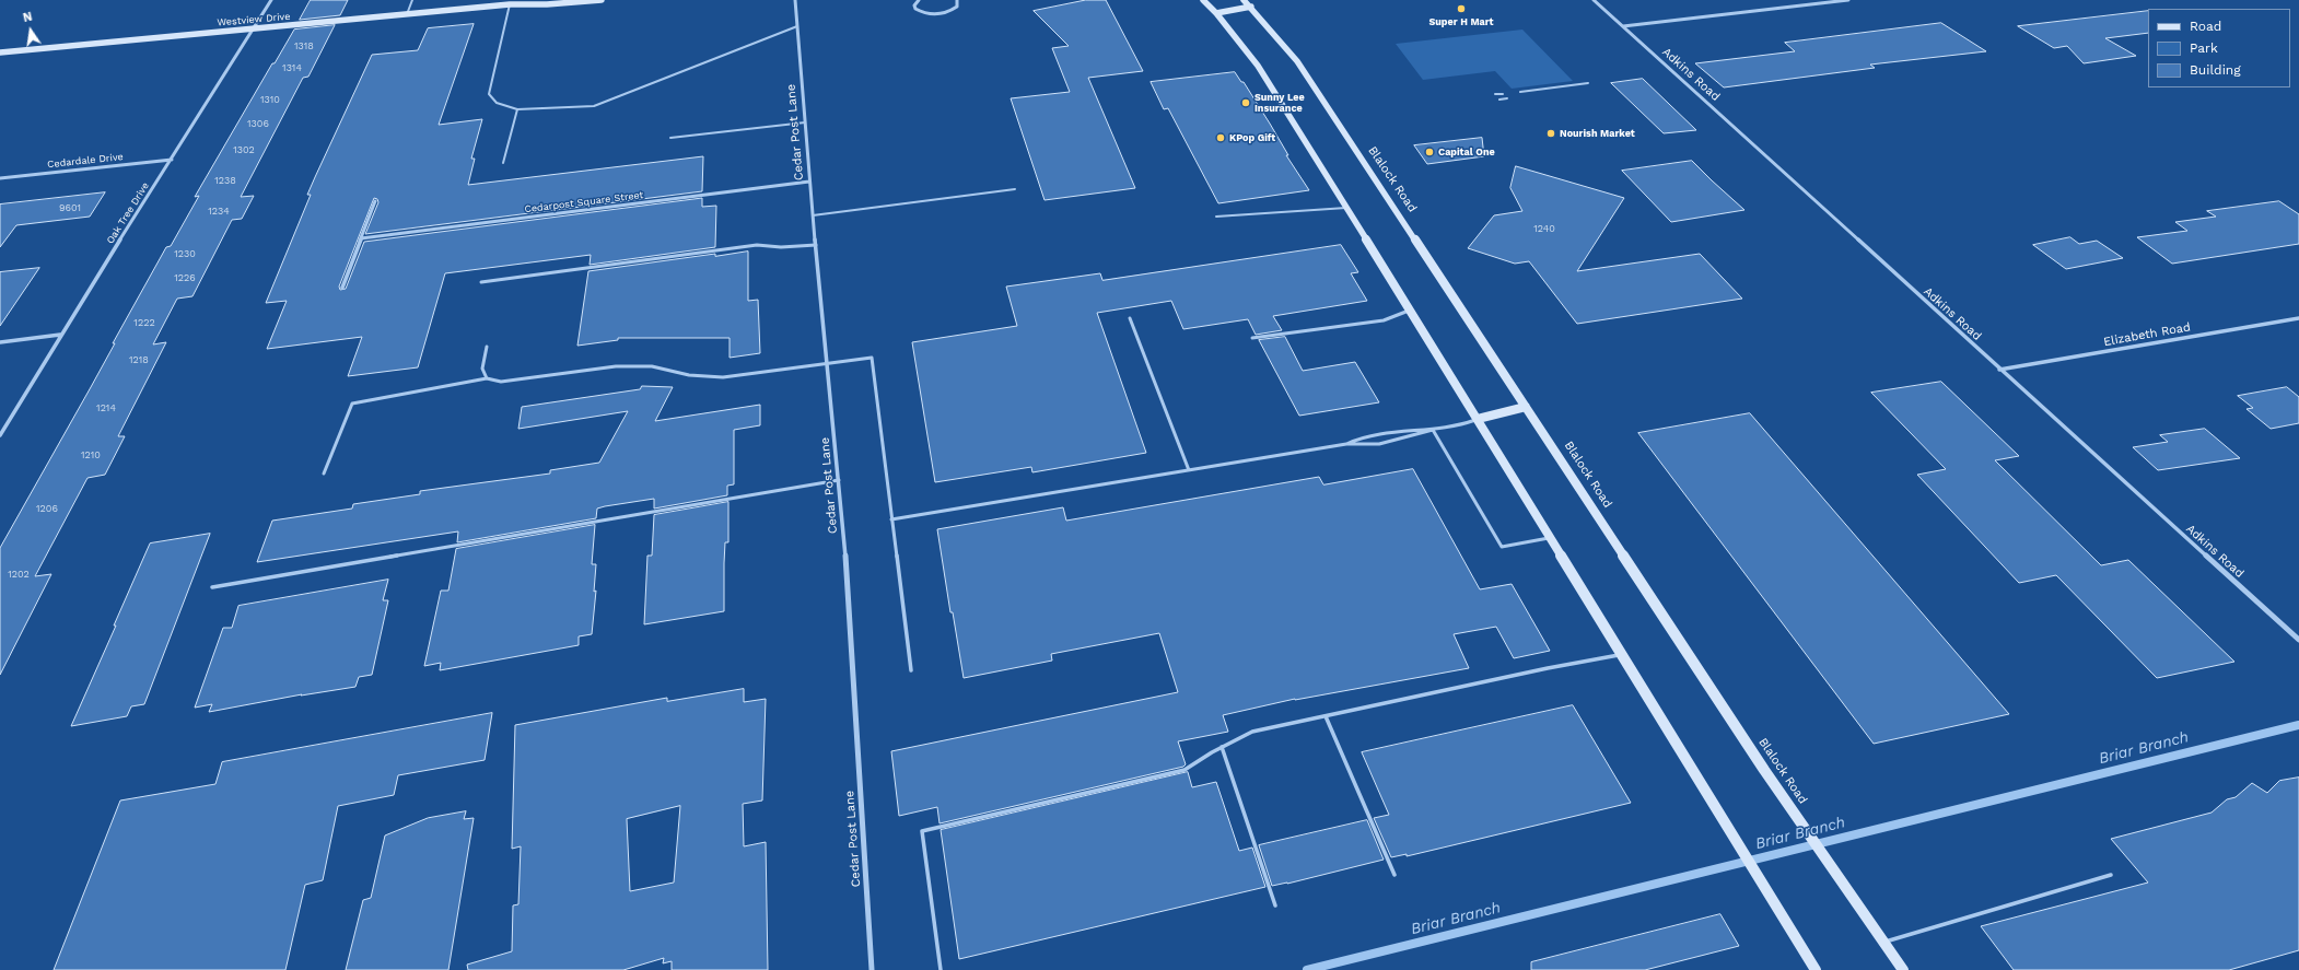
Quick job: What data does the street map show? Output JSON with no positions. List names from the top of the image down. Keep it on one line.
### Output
{"streets":{"main road":["Westview Drive","Blalock Road"],"street":["Adkins Road","Cedar Post Lane","Cedardale Drive","Cedarpost Square Street","Oak Tree Drive","Elizabeth Road"]},"crossings":[["Westview Drive","Oak Tree Drive"],["Adkins Road","Elizabeth Road"],["Cedar Post Lane","Cedarpost Square Street"],["Cedardale Drive","Oak Tree Drive"]],"water":["Briar Branch"],"places":["Super H Mart","Sunny Lee Insurance","Nourish Market","KPop Gift","Capital One"],"house_numbers":["1318","1314","1310","1306","1302","1238","9601","1234","1240","1230","1226","1222","1218","1214","1210","1206","1202"],"legend":["Road","Park","Building"],"north":"top"}
